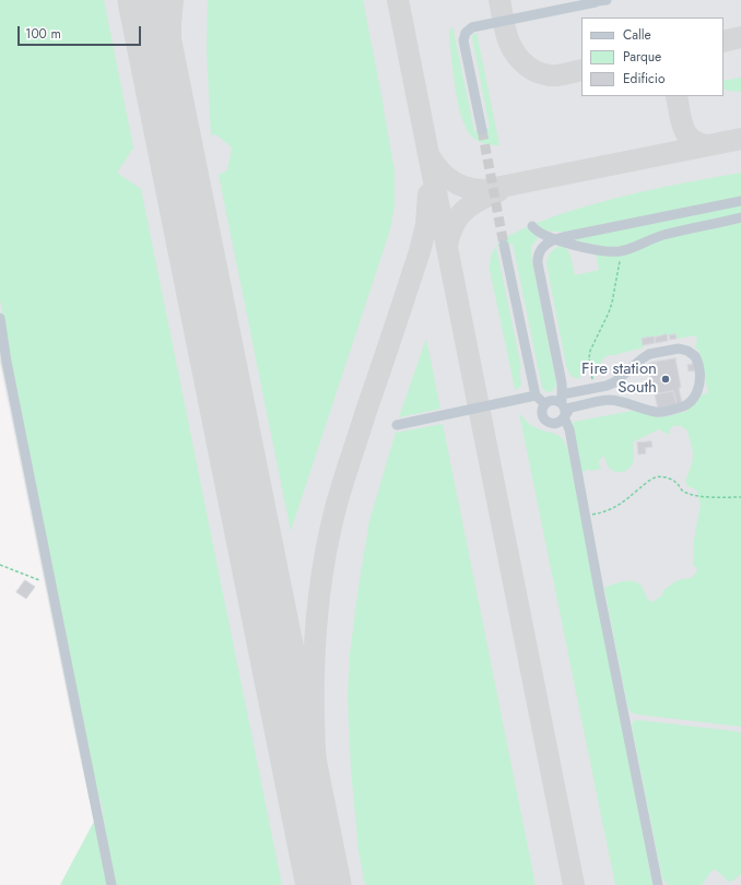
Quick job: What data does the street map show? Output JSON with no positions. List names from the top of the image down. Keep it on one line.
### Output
{"places":["Fire station South"],"legend":["Calle","Parque","Edificio"],"scale_bar":"100 m"}
